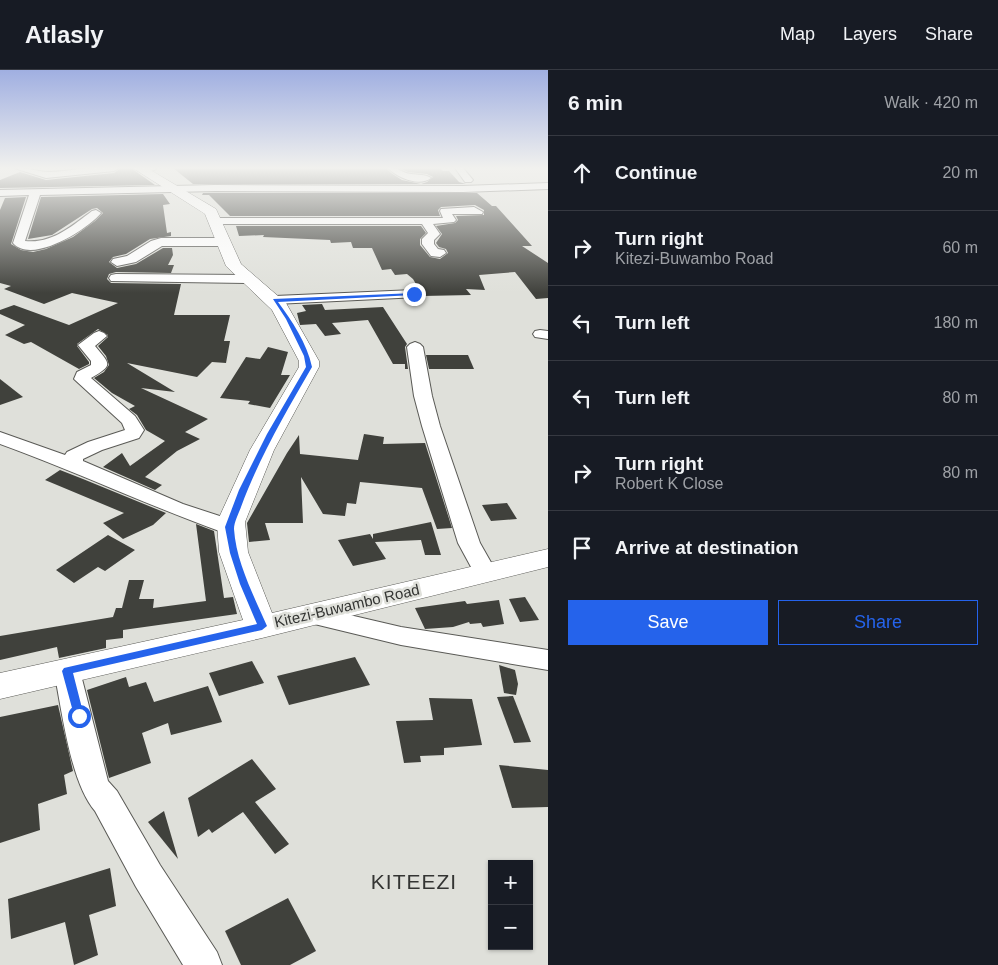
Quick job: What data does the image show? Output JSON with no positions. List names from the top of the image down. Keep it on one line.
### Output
{"streets":{"street":["Kitezi-Buwambo Road"]},"districts":["KITEEZI"],"page":{"header":"Atlasly","nav":["Map","Layers","Share"],"heading":["6 min","Walk · 420 m"],"list":[["Continue","20 m"],["Turn right","Kitezi-Buwambo Road","60 m"],["Turn left","180 m"],["Turn left","80 m"],["Turn right","Robert K Close","80 m"],"Arrive at destination"],"buttons":["Save","Share"],"map_buttons":["+","−"]}}
